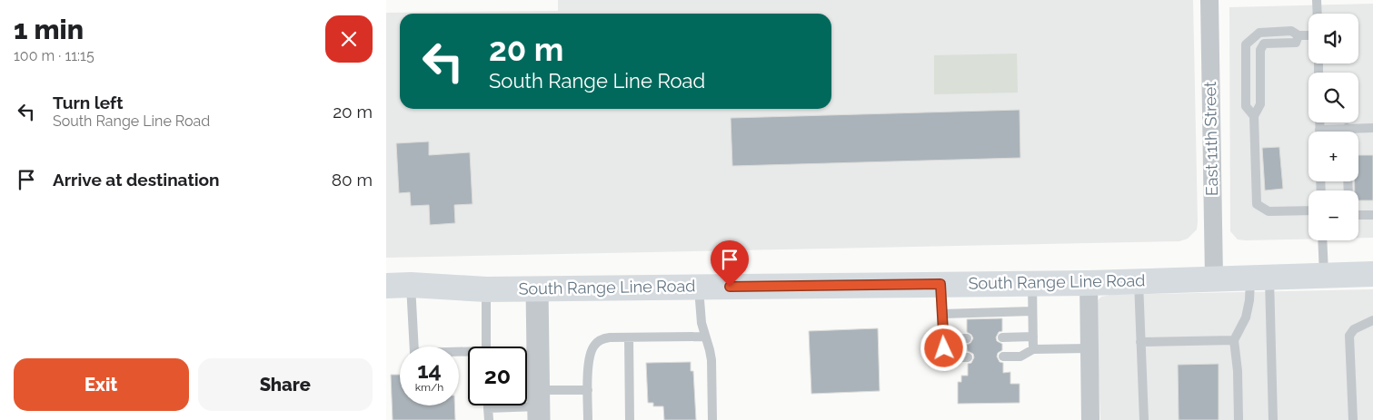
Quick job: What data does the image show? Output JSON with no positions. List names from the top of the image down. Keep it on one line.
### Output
{"streets":{"main road":["South Range Line Road"],"street":["East 11th Street"]},"crossings":[["East 11th Street","South Range Line Road"]],"page":{"heading":["1 min","100 m · 11:15"],"map_buttons":["+","−"],"turn":["20 m","South Range Line Road"],"list":[{"name":"Turn left","note":"South Range Line Road","value":"20 m"},{"name":"Arrive at destination","value":"80 m"}],"speed":"14 km/h","limit":"20","buttons":["Exit","Share"]}}
